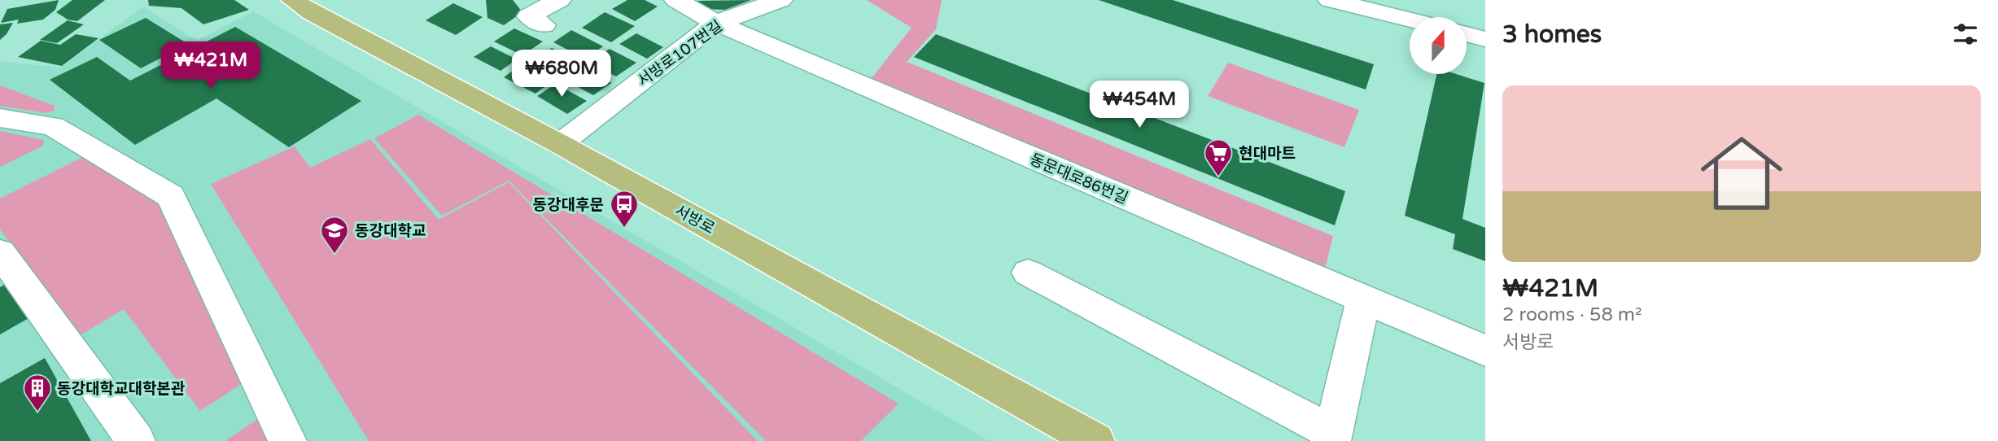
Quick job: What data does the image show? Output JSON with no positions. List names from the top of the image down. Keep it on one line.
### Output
{"streets":{"main road":["서방로"],"lane":["서방로107번길","동문대로86번길"]},"crossings":[["서방로107번길","동문대로86번길"],["서방로107번길","서방로"]],"places":{"supermarket":["현대마트"],"bus stop":["동강대후문"],"school or university":["동강대학교"],"building":["동강대학교대학본관"]},"north":"top","page":{"heading":"3 homes","price":["₩421M","₩680M","₩454M"],"list":[{"name":"₩421M","note":"2 rooms · 58 m² · 서방로"}]}}
